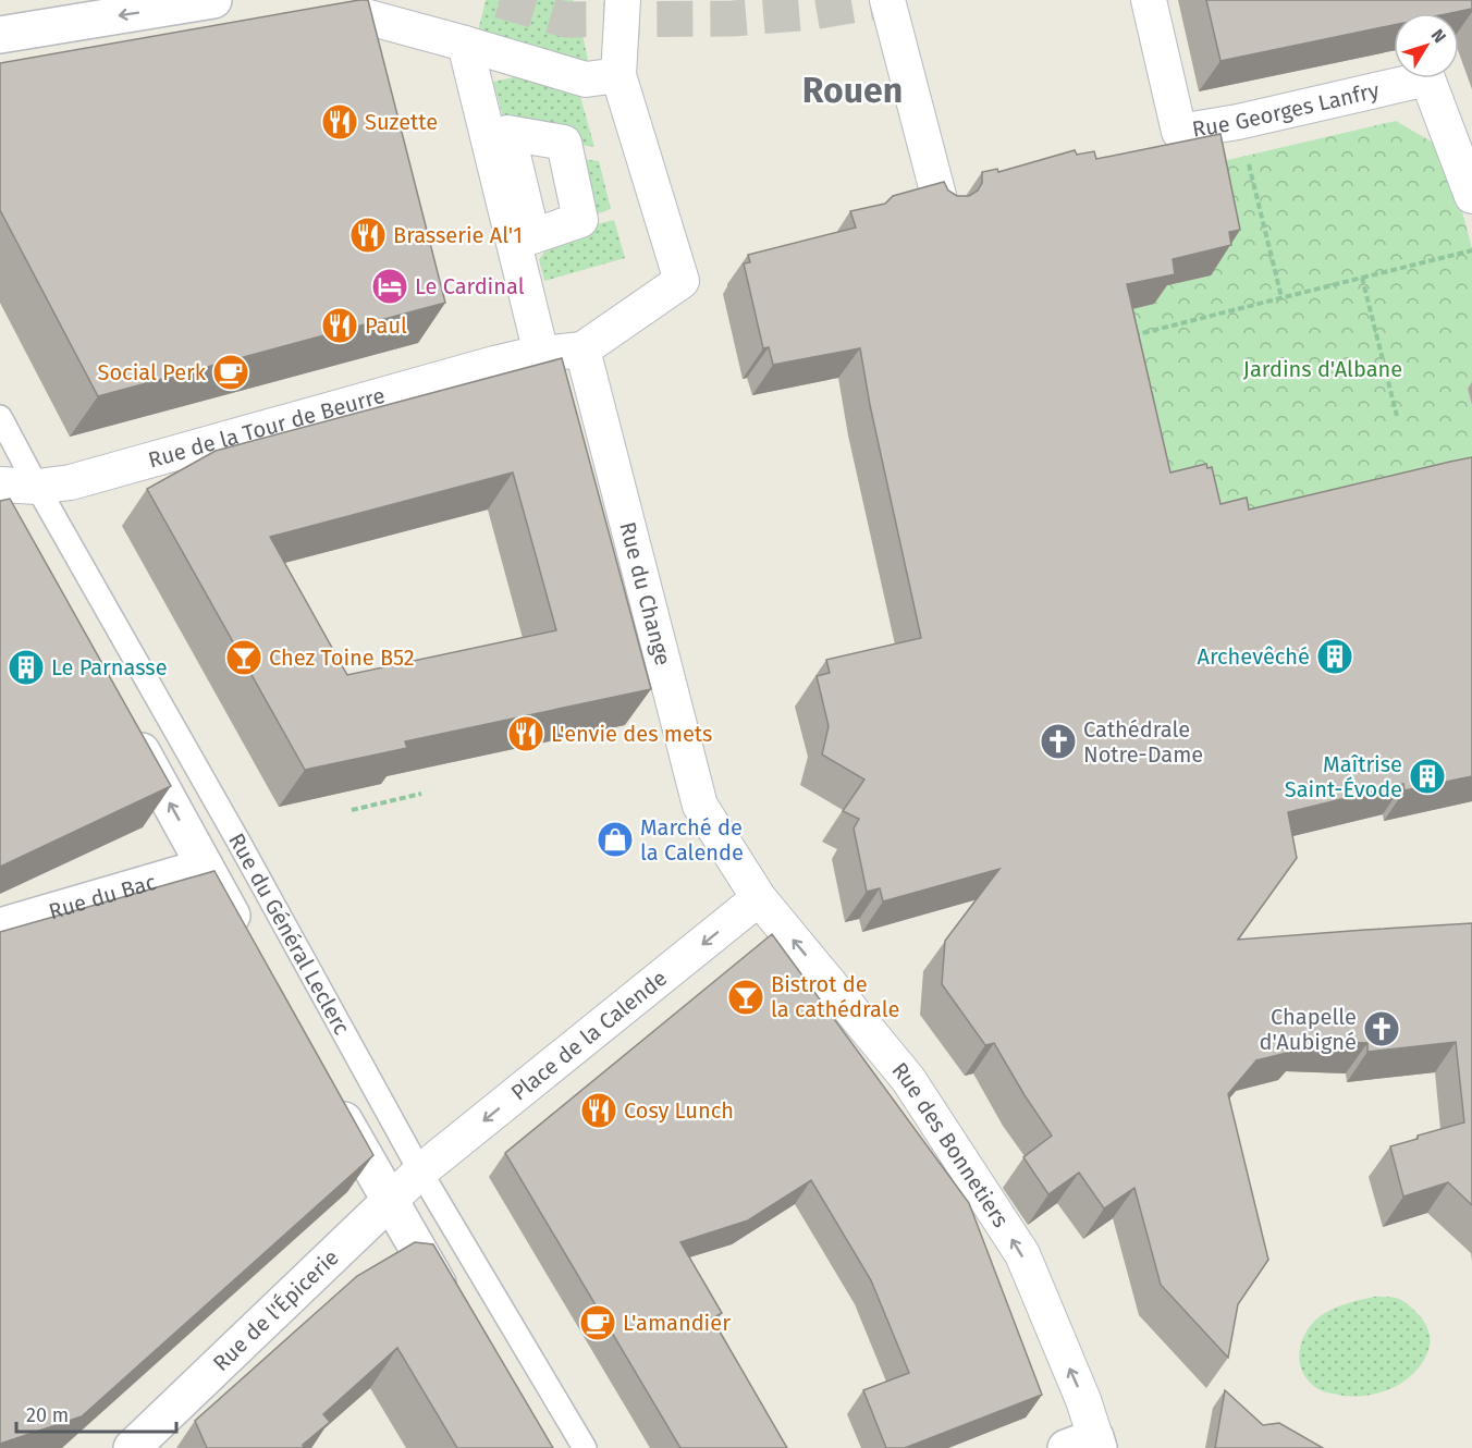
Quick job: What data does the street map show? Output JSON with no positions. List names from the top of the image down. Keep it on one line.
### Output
{"streets":{"street":["Rue Georges Lanfry","Rue de la Tour de Beurre","Rue du Change","Rue du Bac","Rue du Général Leclerc","Place de la Calende","Rue des Bonnetiers","Rue de l'Épicerie"]},"crossings":[["Rue de la Tour de Beurre","Rue du Général Leclerc"],["Rue du Change","Place de la Calende"],["Rue du Change","Rue des Bonnetiers"],["Rue du Bac","Rue du Général Leclerc"],["Rue du Général Leclerc","Place de la Calende"],["Rue du Général Leclerc","Rue de l'Épicerie"],["Place de la Calende","Rue des Bonnetiers"],["Place de la Calende","Rue de l'Épicerie"]],"one_way":["Place de la Calende","Rue des Bonnetiers"],"districts":["Rouen"],"parks":["Jardins d'Albane"],"places":{"restaurant":["Suzette","Brasserie Al'1","Paul","L'envie des mets","Cosy Lunch"],"hotel":["Le Cardinal"],"cafe":["Social Perk","L'amandier"],"building":["Archevêché","Le Parnasse","Maîtrise Saint-Évode"],"bar":["Chez Toine B52","Bistrot de la cathédrale"],"church":["Cathédrale Notre-Dame","Chapelle d'Aubigné"],"shop":["Marché de la Calende"]},"scale_bar":"20 m","north":"top right"}
